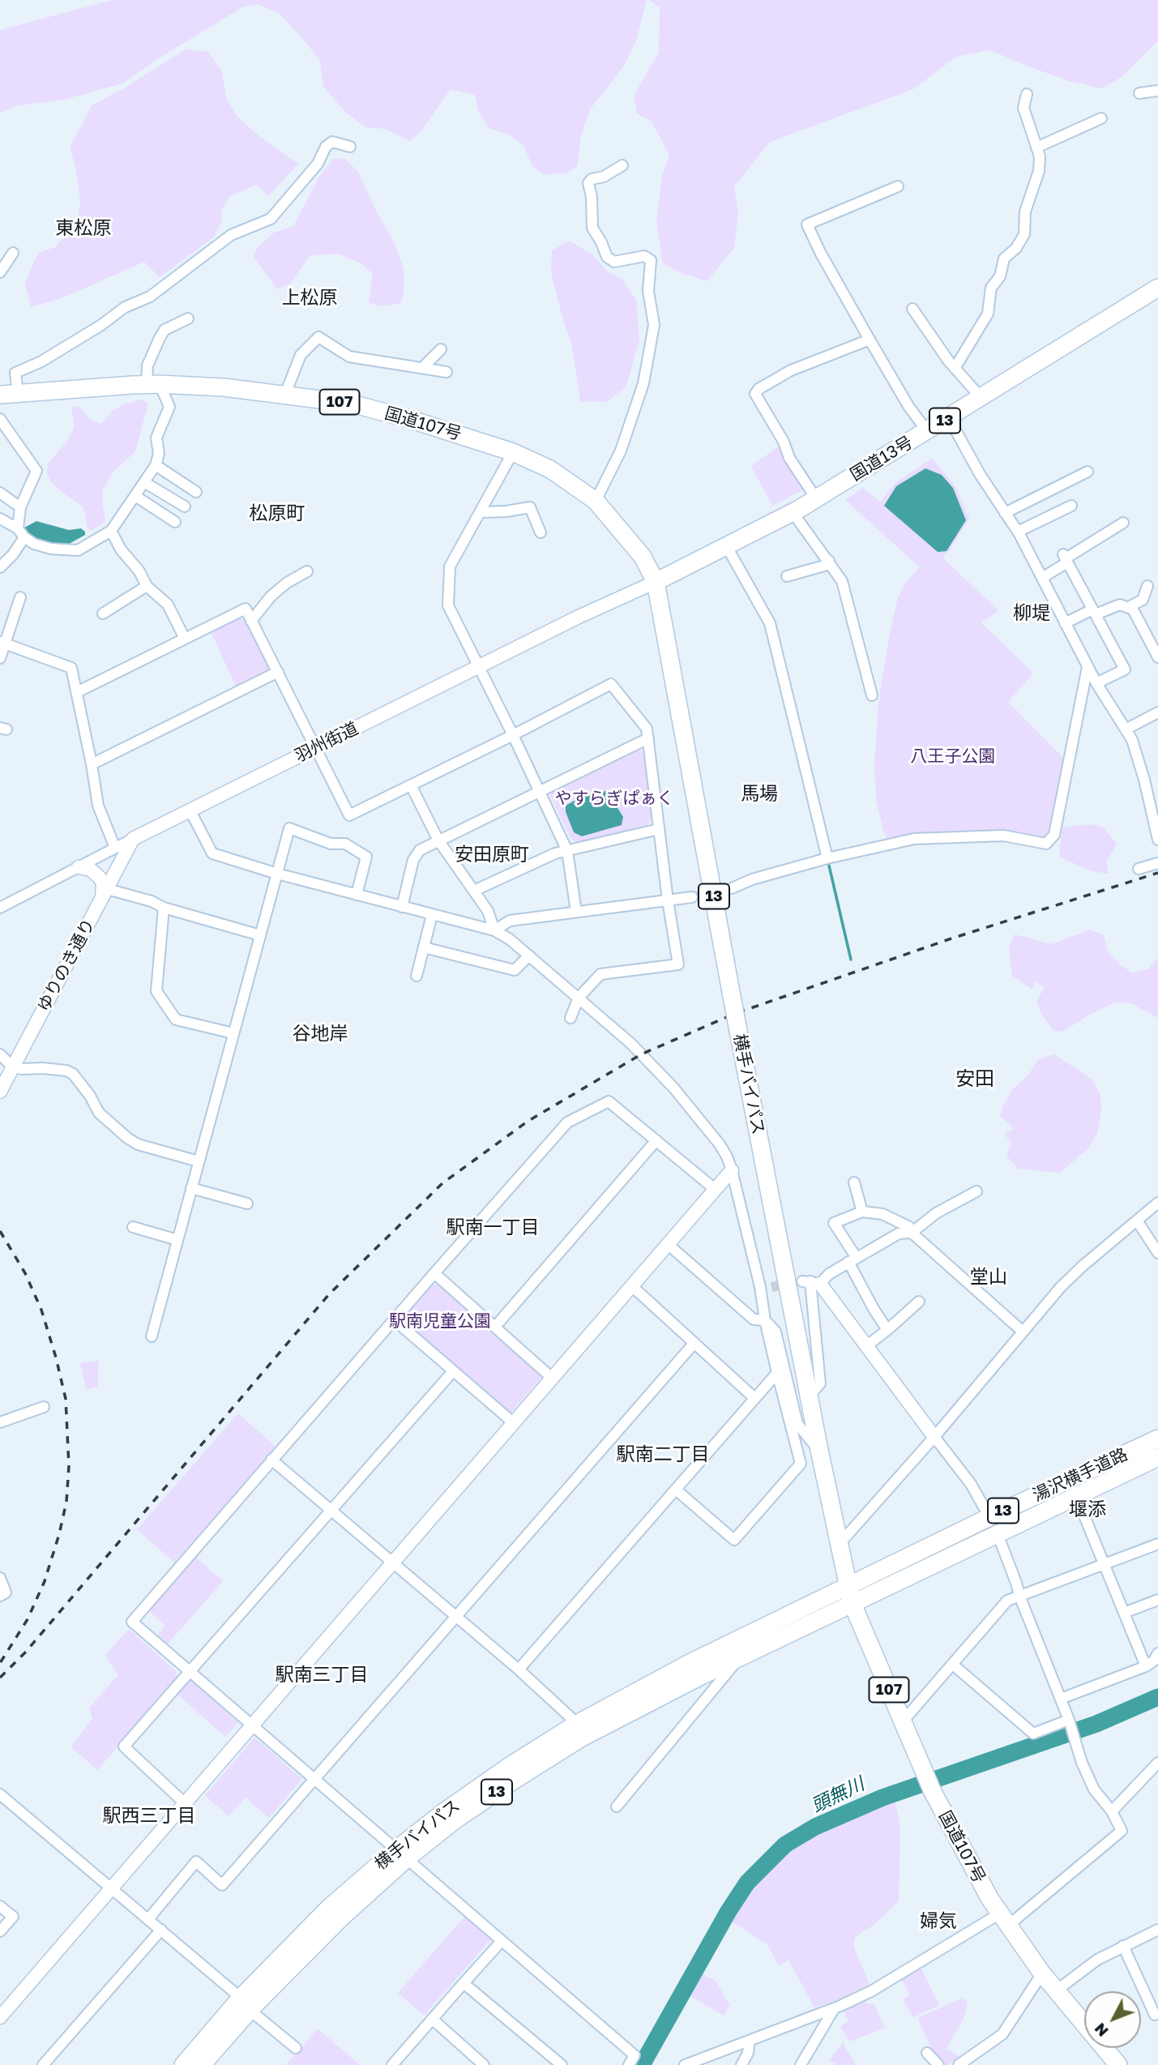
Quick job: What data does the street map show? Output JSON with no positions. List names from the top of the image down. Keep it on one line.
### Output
{"streets":{"highway":["107","13","国道107号","国道13号","横手バイパス","湯沢横手道路"],"street":["羽州街道","ゆりのき通り"]},"crossings":[["国道107号","国道13号"],["国道107号","羽州街道"],["国道107号","横手バイパス"],["国道107号","湯沢横手道路"],["国道13号","羽州街道"],["国道13号","横手バイパス"],["羽州街道","ゆりのき通り"],["羽州街道","横手バイパス"],["横手バイパス","湯沢横手道路"]],"districts":["東松原","上松原","松原町","柳堤","馬場","安田原町","谷地岸","安田","駅南一丁目","堂山","駅南二丁目","堰添","駅南三丁目","駅西三丁目","婦気"],"water":["頭無川"],"parks":["八王子公園","やすらぎぱぁく","駅南児童公園"],"north":"bottom left"}
